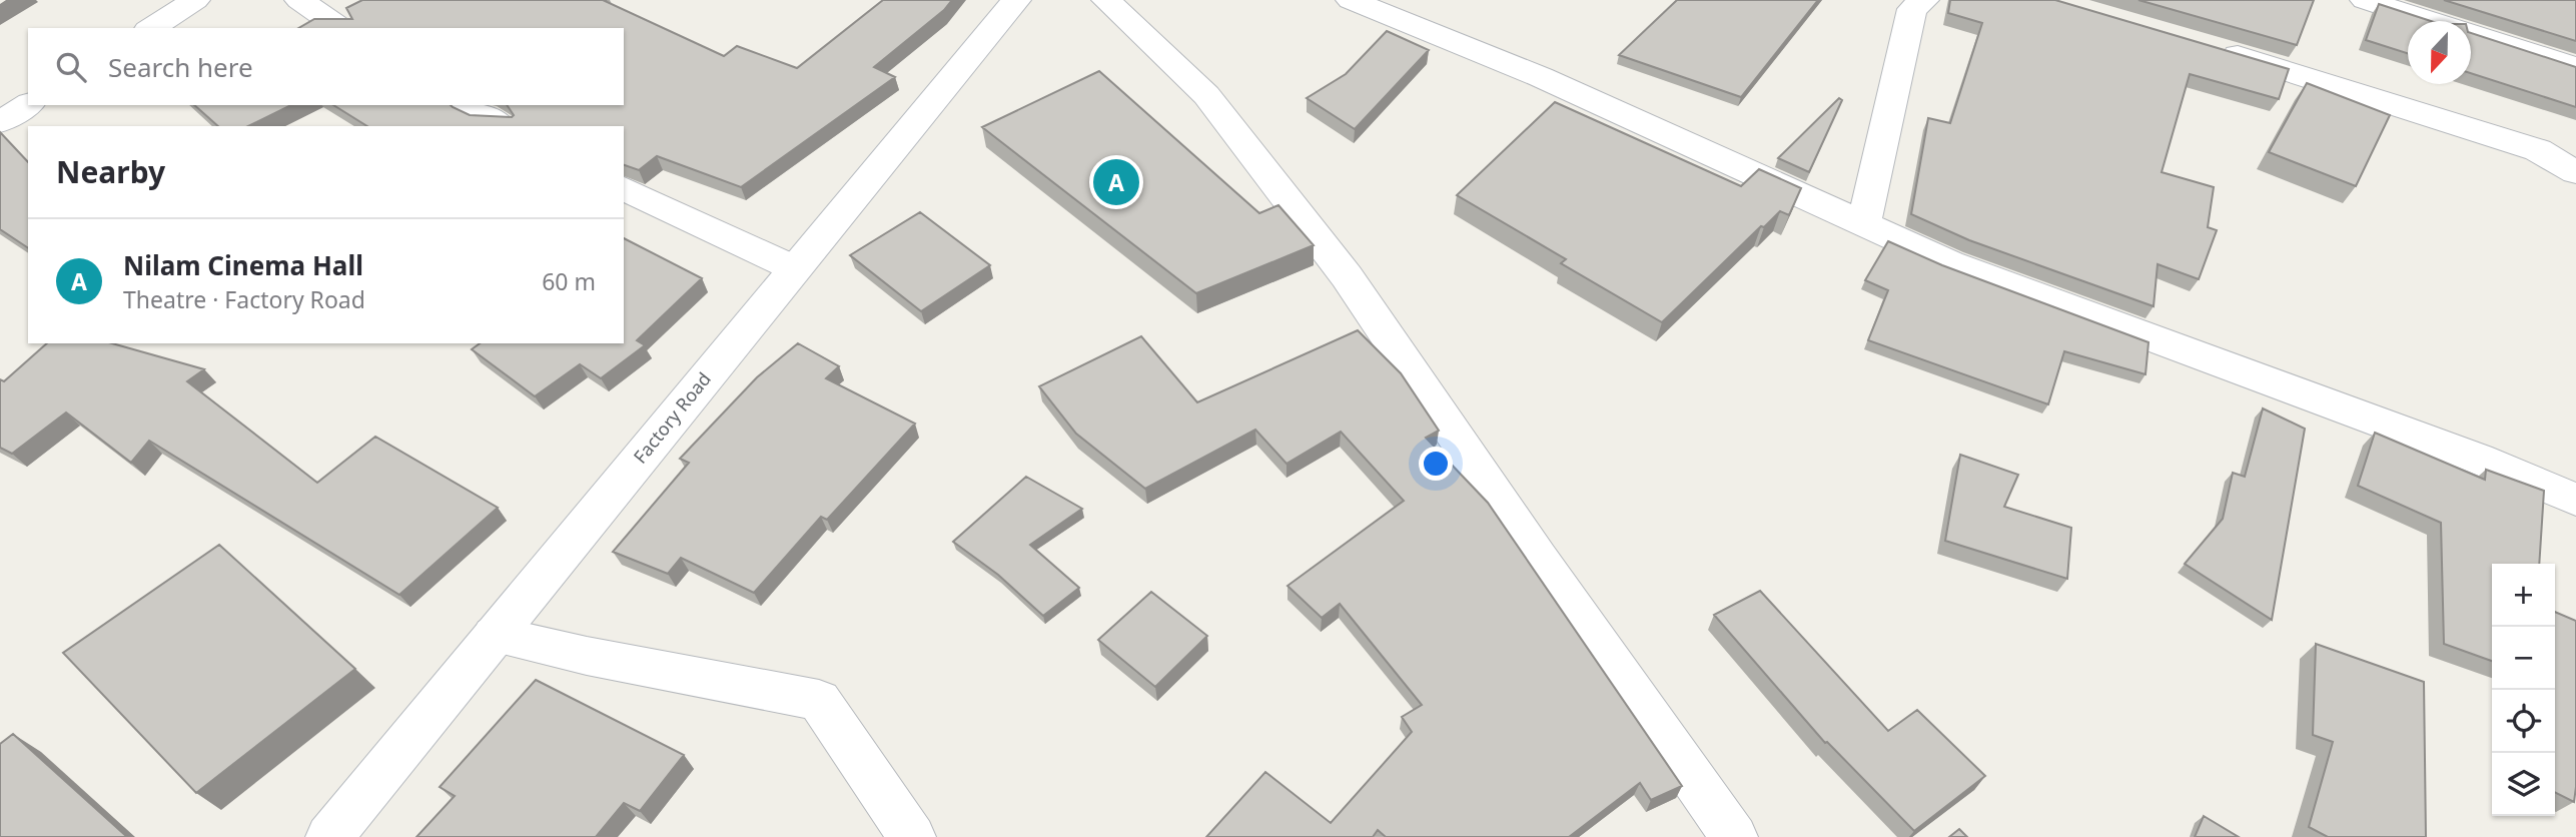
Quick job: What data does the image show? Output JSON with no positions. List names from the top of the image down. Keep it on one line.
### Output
{"streets":{"street":["Factory Road"]},"north":"bottom","page":{"search":"Search here","heading":"Nearby","pins":"A","list":[{"mark":"A","name":"Nilam Cinema Hall","note":"Theatre · Factory Road","value":"60 m"}],"map_buttons":["+","−"]}}
